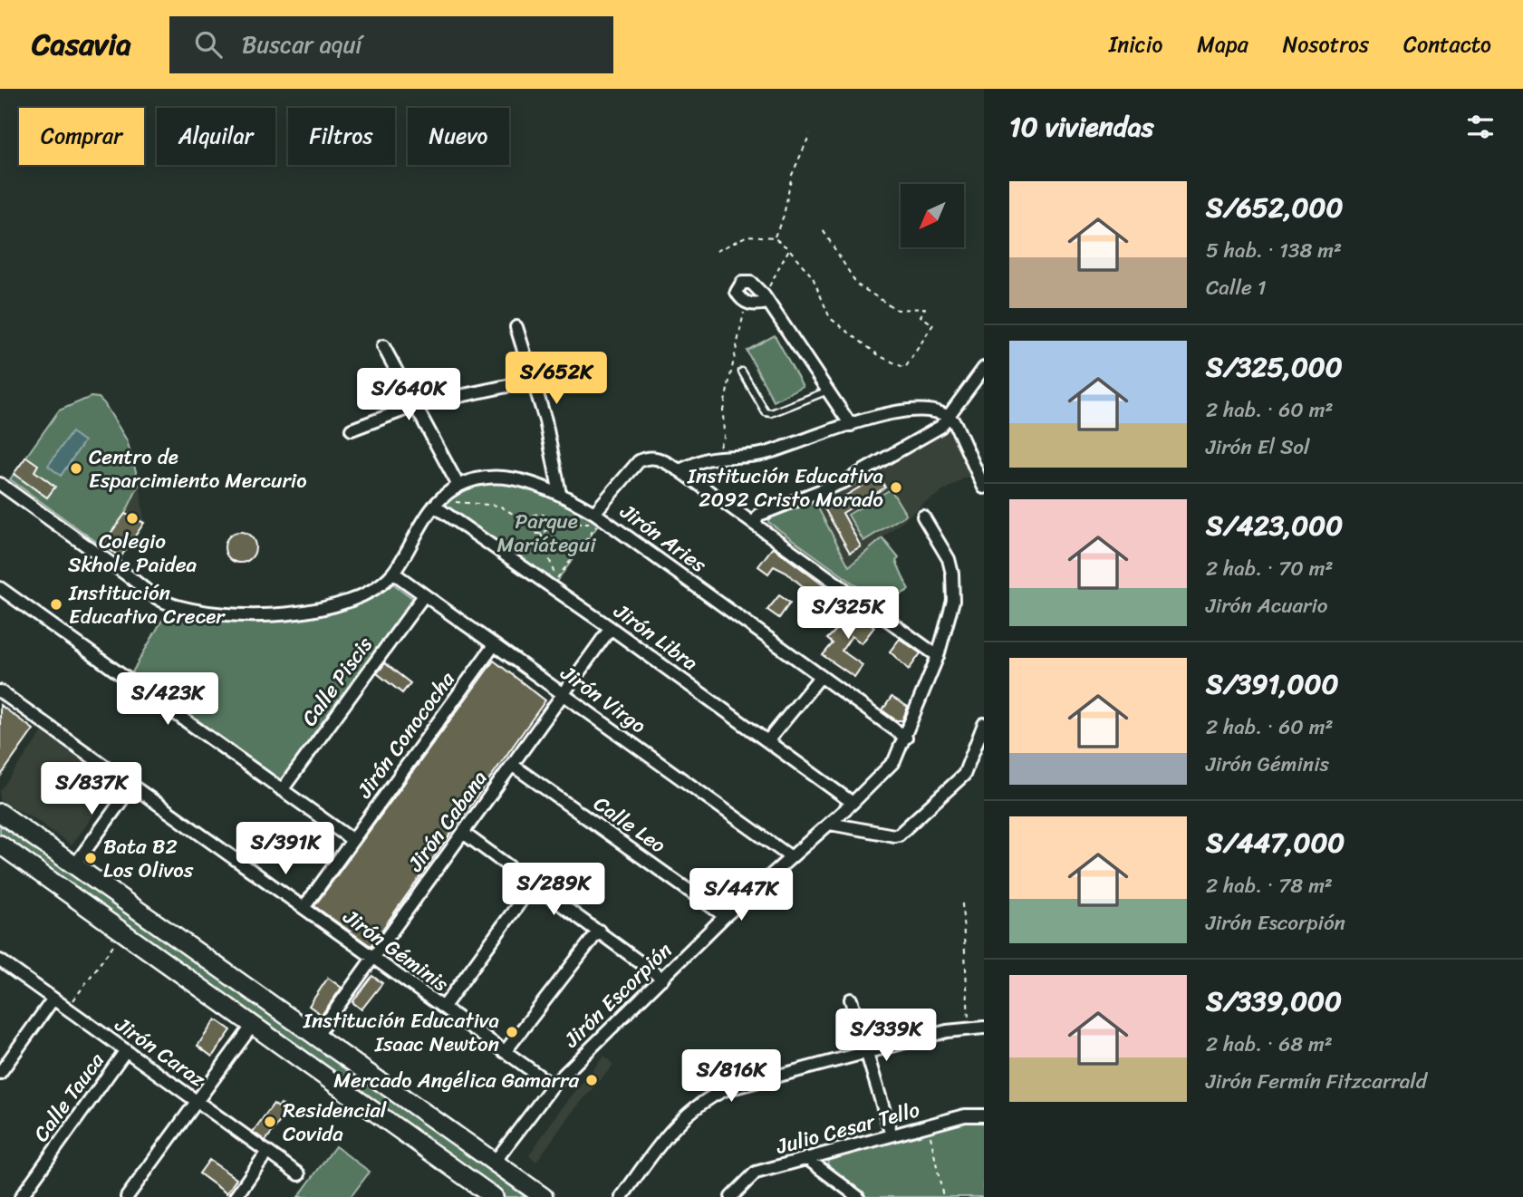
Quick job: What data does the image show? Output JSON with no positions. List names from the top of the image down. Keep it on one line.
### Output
{"streets":{"street":["Jirón Aries","Jirón Libra","Calle Piscis","Jirón Virgo","Jirón Conococha","Jirón Cabana","Calle Leo","Jirón Géminis","Jirón Escorpión","Jirón Caraz","Calle Tauca","Julio Cesar Tello"]},"crossings":[["Jirón Aries","Jirón Libra"],["Jirón Aries","Jirón Virgo"],["Jirón Aries","Jirón Escorpión"],["Jirón Libra","Jirón Cabana"],["Jirón Libra","Jirón Escorpión"],["Calle Piscis","Jirón Virgo"],["Jirón Virgo","Jirón Conococha"],["Jirón Virgo","Jirón Cabana"],["Jirón Virgo","Jirón Escorpión"],["Jirón Conococha","Jirón Géminis"],["Jirón Cabana","Calle Leo"],["Jirón Cabana","Jirón Géminis"],["Calle Leo","Jirón Escorpión"],["Jirón Géminis","Jirón Escorpión"],["Jirón Caraz","Calle Tauca"]],"parks":["Parque Mariátegui"],"places":["Centro de Esparcimiento Mercurio","Institución Educativa 2092 Cristo Morado","Colegio Skhole Paidea","Institución Educativa Crecer","Bata B2 Los Olivos","Institución Educativa Isaac Newton","Mercado Angélica Gamarra","Residencial Covida"],"north":"bottom left","page":{"header":"Casavia","search":"Buscar aquí","nav":["Inicio","Mapa","Nosotros","Contacto"],"heading":"10 viviendas","chip":["Comprar","Alquilar","Filtros","Nuevo"],"list":[{"name":"S/652,000","note":"5 hab. · 138 m² · Calle 1"},{"name":"S/325,000","note":"2 hab. · 60 m² · Jirón El Sol"},{"name":"S/423,000","note":"2 hab. · 70 m² · Jirón Acuario"},{"name":"S/391,000","note":"2 hab. · 60 m² · Jirón Géminis"},{"name":"S/447,000","note":"2 hab. · 78 m² · Jirón Escorpión"},{"name":"S/339,000","note":"2 hab. · 68 m² · Jirón Fermín Fitzcarrald"}],"price":["S/652K","S/640K","S/325K","S/423K","S/837K","S/391K","S/289K","S/447K","S/339K","S/816K"]}}
